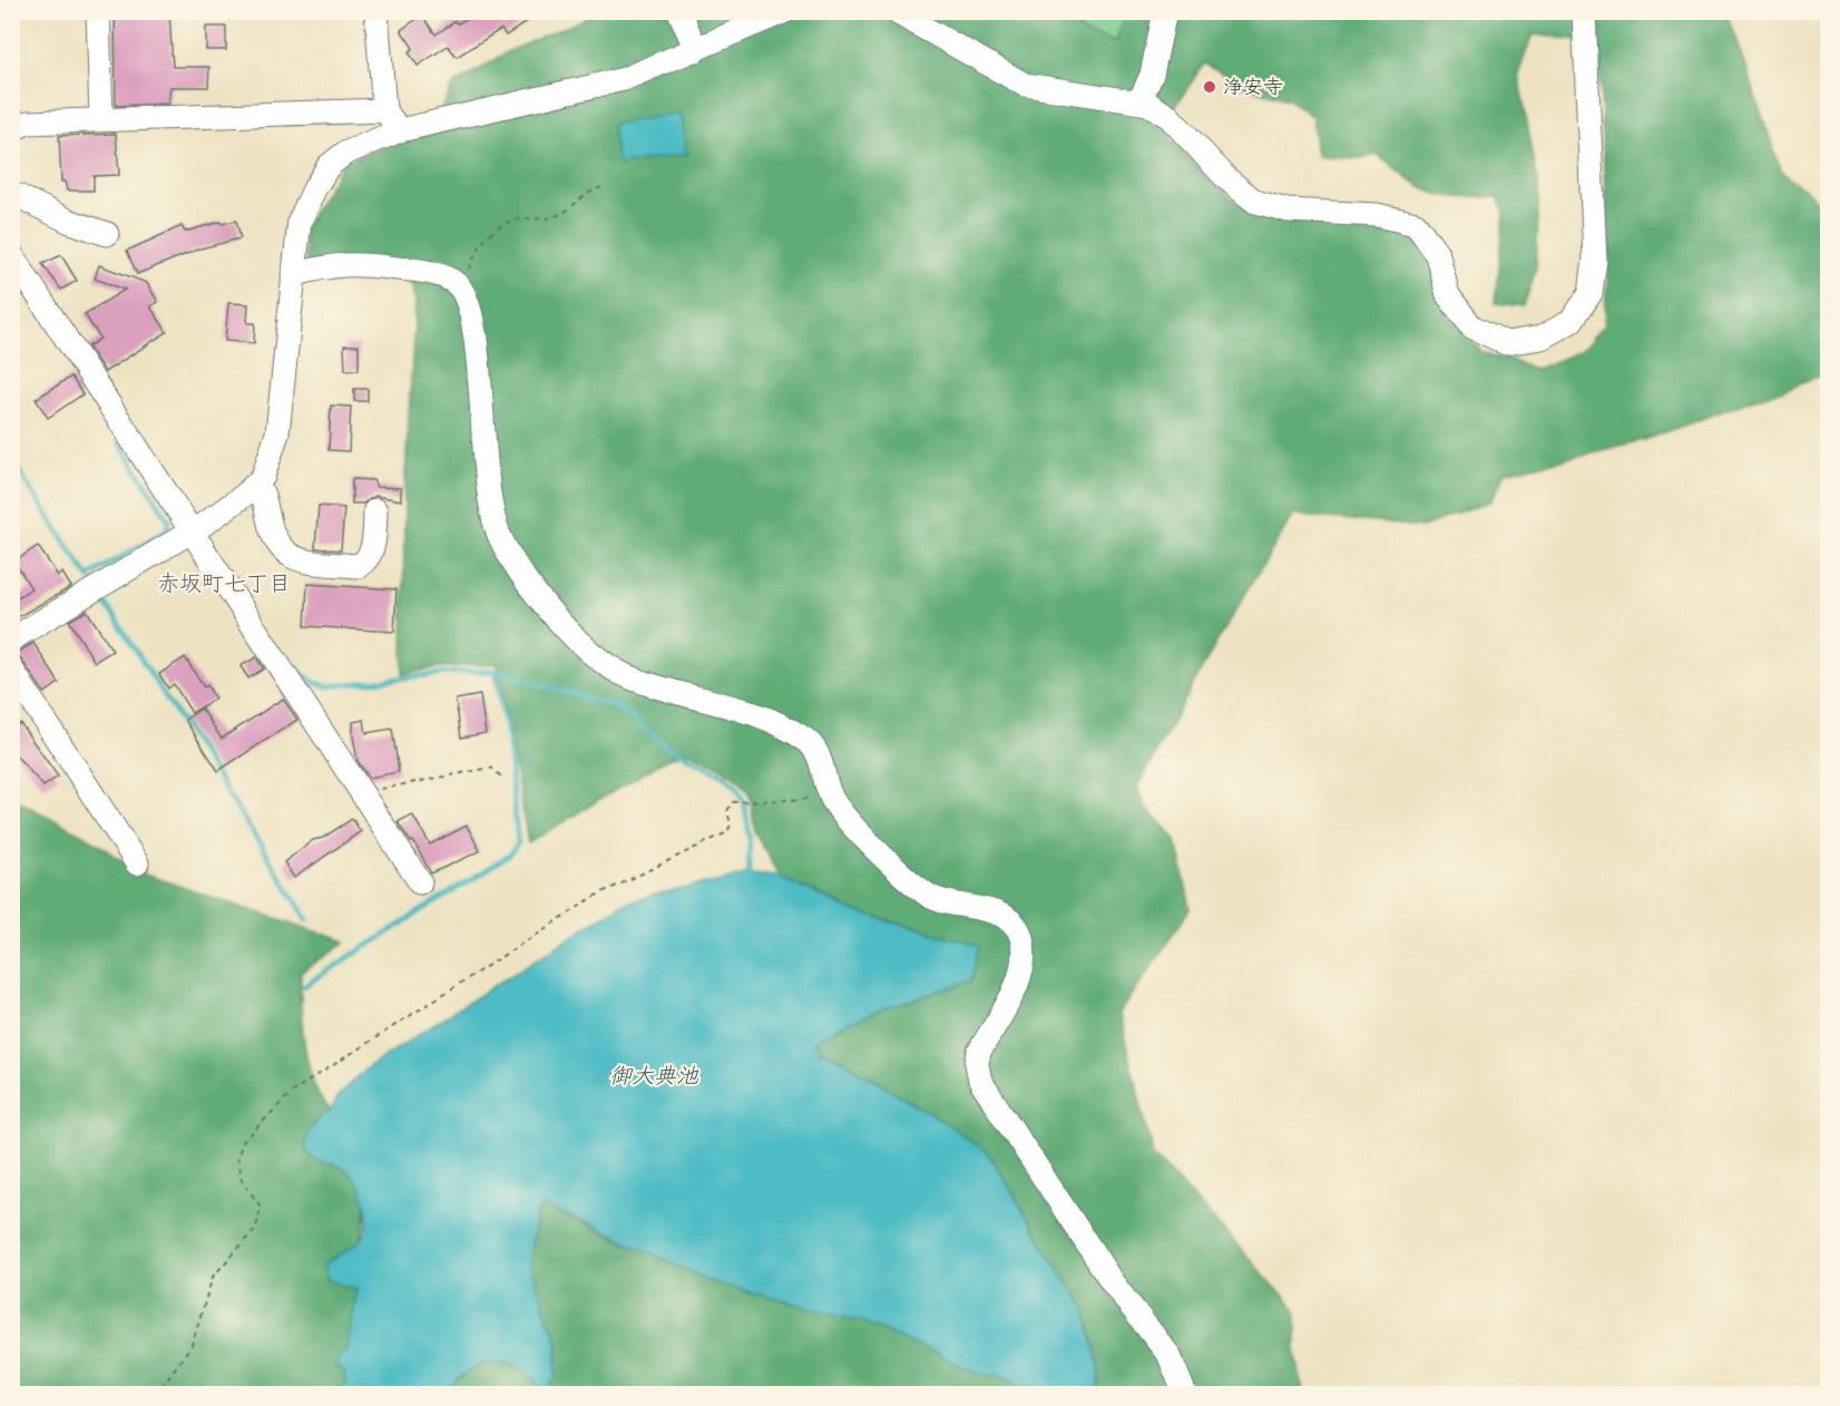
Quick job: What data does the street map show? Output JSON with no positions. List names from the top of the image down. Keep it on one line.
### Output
{"districts":["赤坂町七丁目"],"water":["御大典池"],"places":["浄安寺"]}
